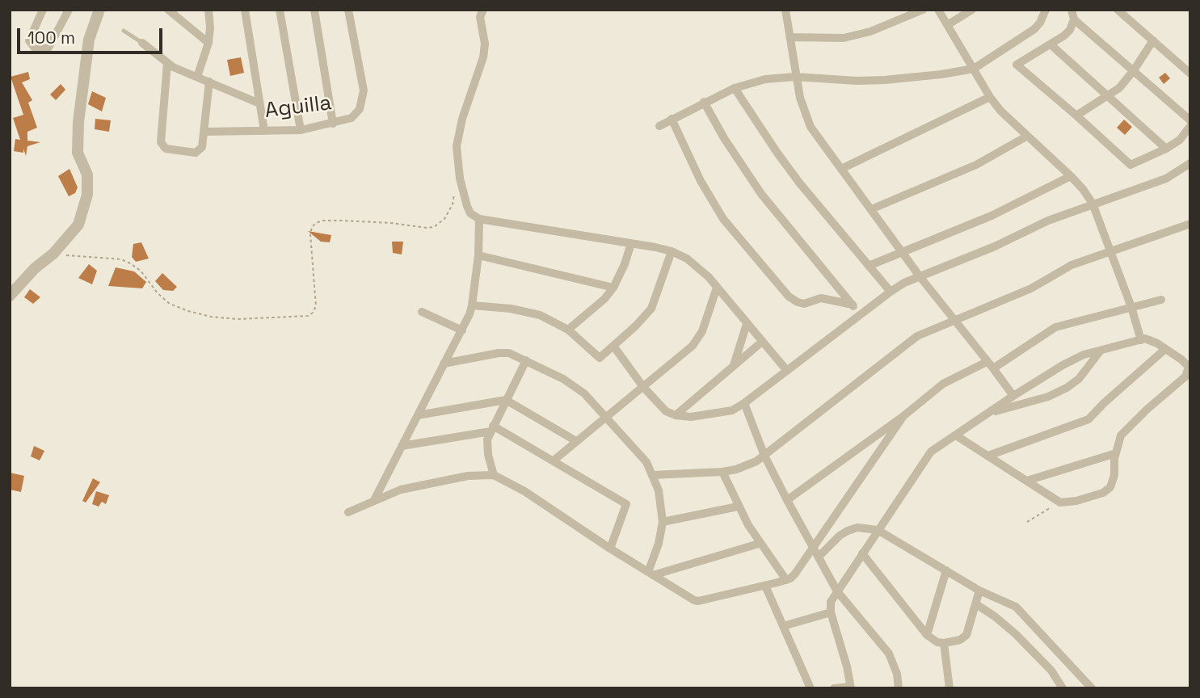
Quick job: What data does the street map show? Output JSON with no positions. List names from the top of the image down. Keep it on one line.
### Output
{"streets":{"street":["Aguilla"]},"scale_bar":"100 m"}
